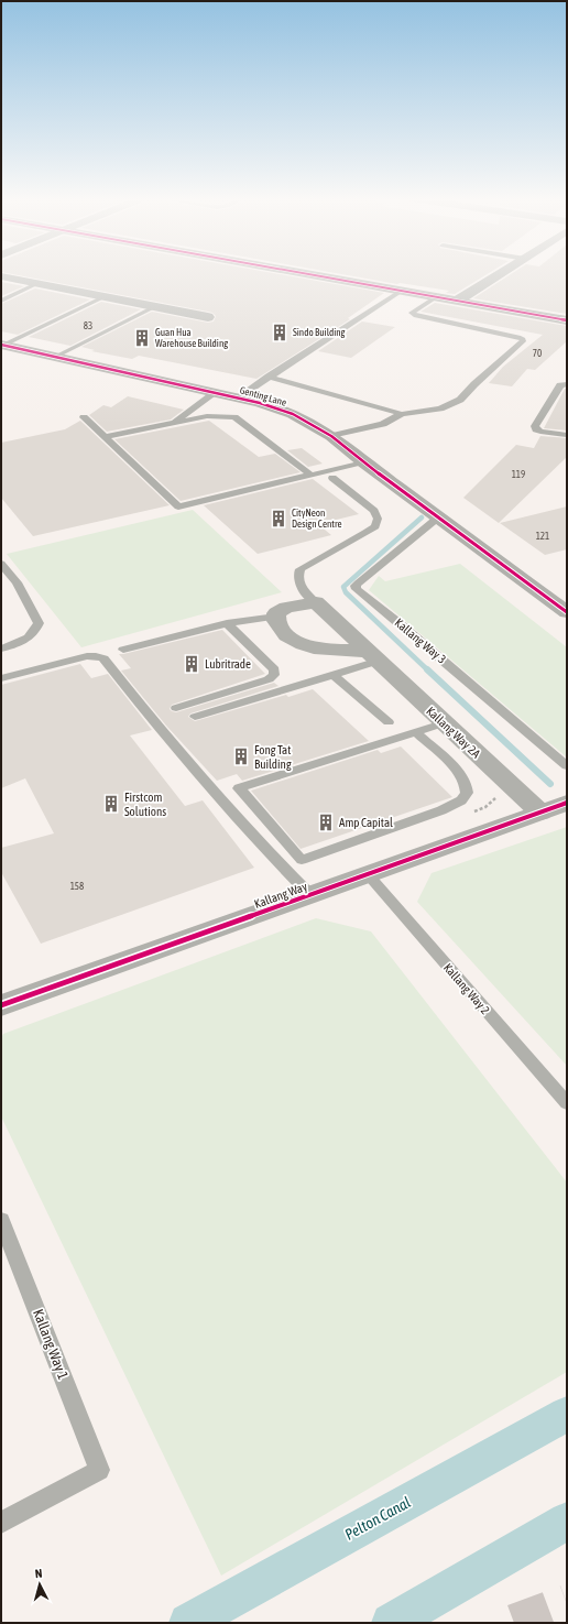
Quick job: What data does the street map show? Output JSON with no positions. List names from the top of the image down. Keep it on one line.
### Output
{"streets":{"street":["Genting Lane","Kallang Way 2A","Kallang Way"],"lane":["Kallang Way 3","Kallang Way 2","Kallang Way 1"]},"crossings":[["Genting Lane","Kallang Way 3"],["Kallang Way 2A","Kallang Way"],["Kallang Way","Kallang Way 2"]],"water":["Pelton Canal"],"places":{"building":["Sindo Building","Guan Hua Warehouse Building","CityNeon Design Centre","Lubritrade","Fong Tat Building","Firstcom Solutions","Amp Capital"]},"house_numbers":["83","70","119","121","158"],"north":"top"}
